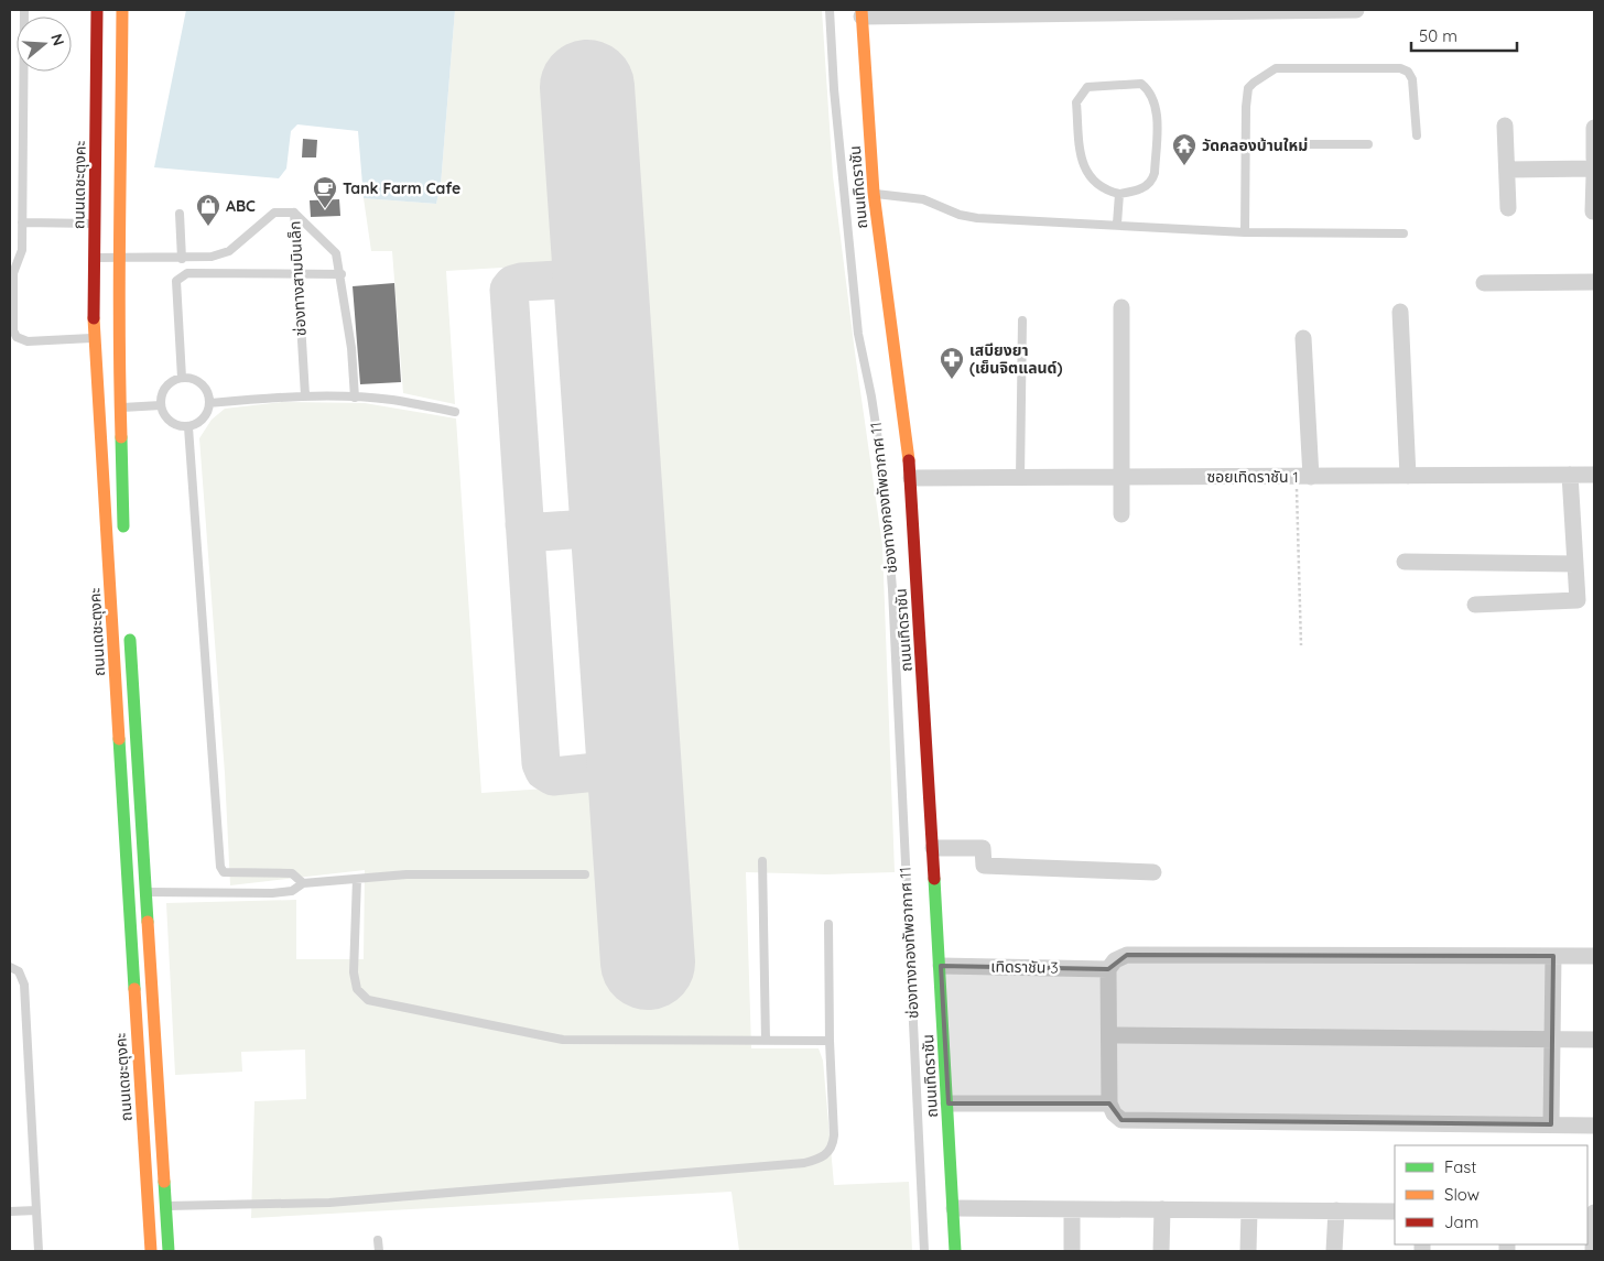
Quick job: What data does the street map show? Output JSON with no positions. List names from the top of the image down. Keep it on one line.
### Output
{"streets":{"street":["ถนนเดชะตุงคะ","ถนนเทิดราชัน","ซอยเทิดราชัน 1","เทิดราชัน 3"],"lane":["ช่องทางสามบินเล็ก","ช่องทางกองทัพอากาศ 11"]},"crossings":[["ถนนเดชะตุงคะ","ช่องทางสามบินเล็ก"],["ถนนเทิดราชัน","ซอยเทิดราชัน 1"],["ถนนเทิดราชัน","เทิดราชัน 3"]],"places":{"temple":["วัดคลองบ้านใหม่"],"cafe":["Tank Farm Cafe"],"shop":["ABC"],"pharmacy":["เสบียงยา (เย็นจิตแลนด์)"]},"legend":["Fast","Slow","Jam"],"scale_bar":"50 m","north":"right"}
